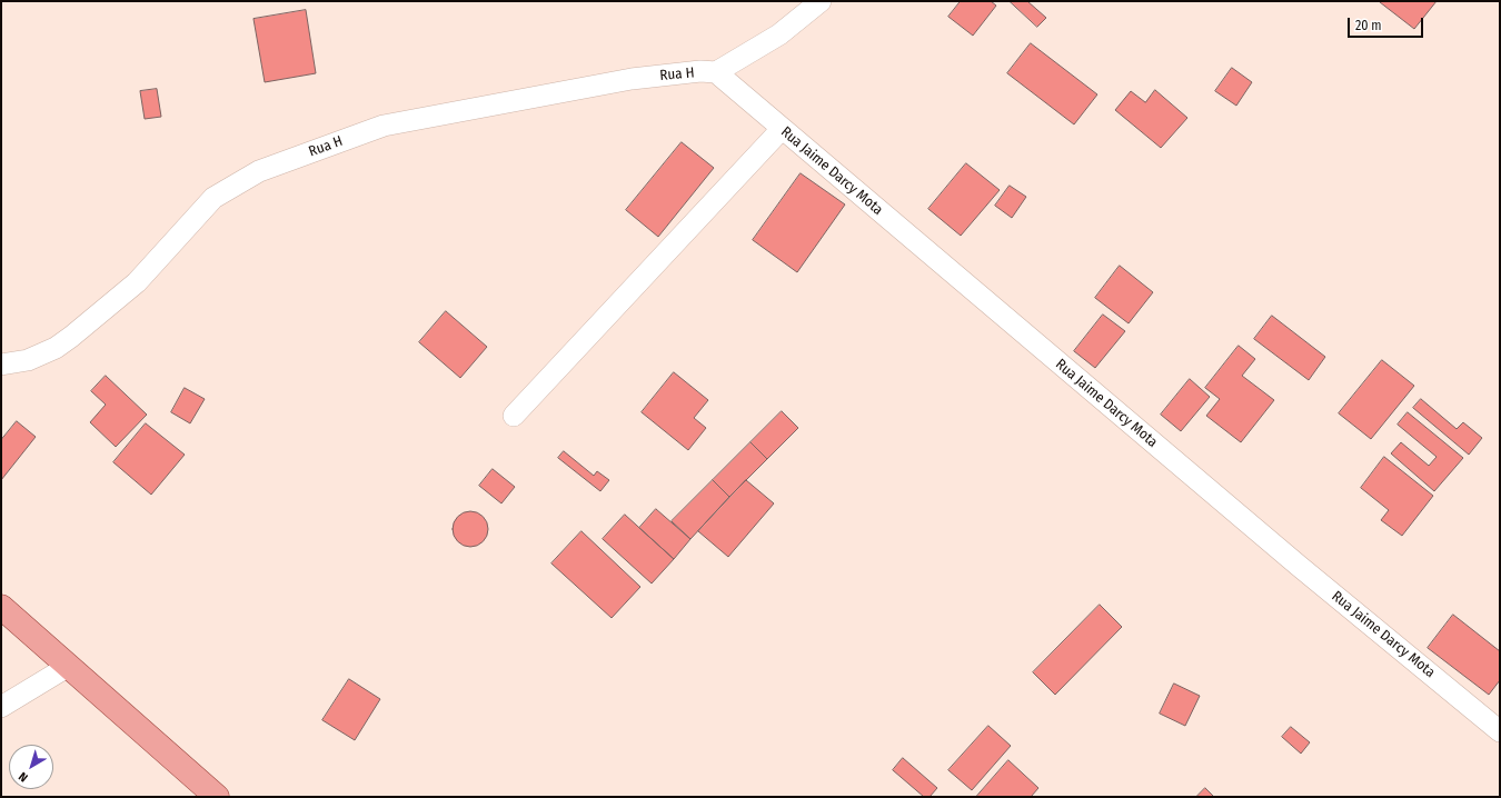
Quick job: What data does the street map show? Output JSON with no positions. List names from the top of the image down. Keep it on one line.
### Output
{"streets":{"street":["Rua H","Rua Jaime Darcy Mota"]},"crossings":[["Rua H","Rua Jaime Darcy Mota"]],"scale_bar":"20 m","north":"bottom left"}
